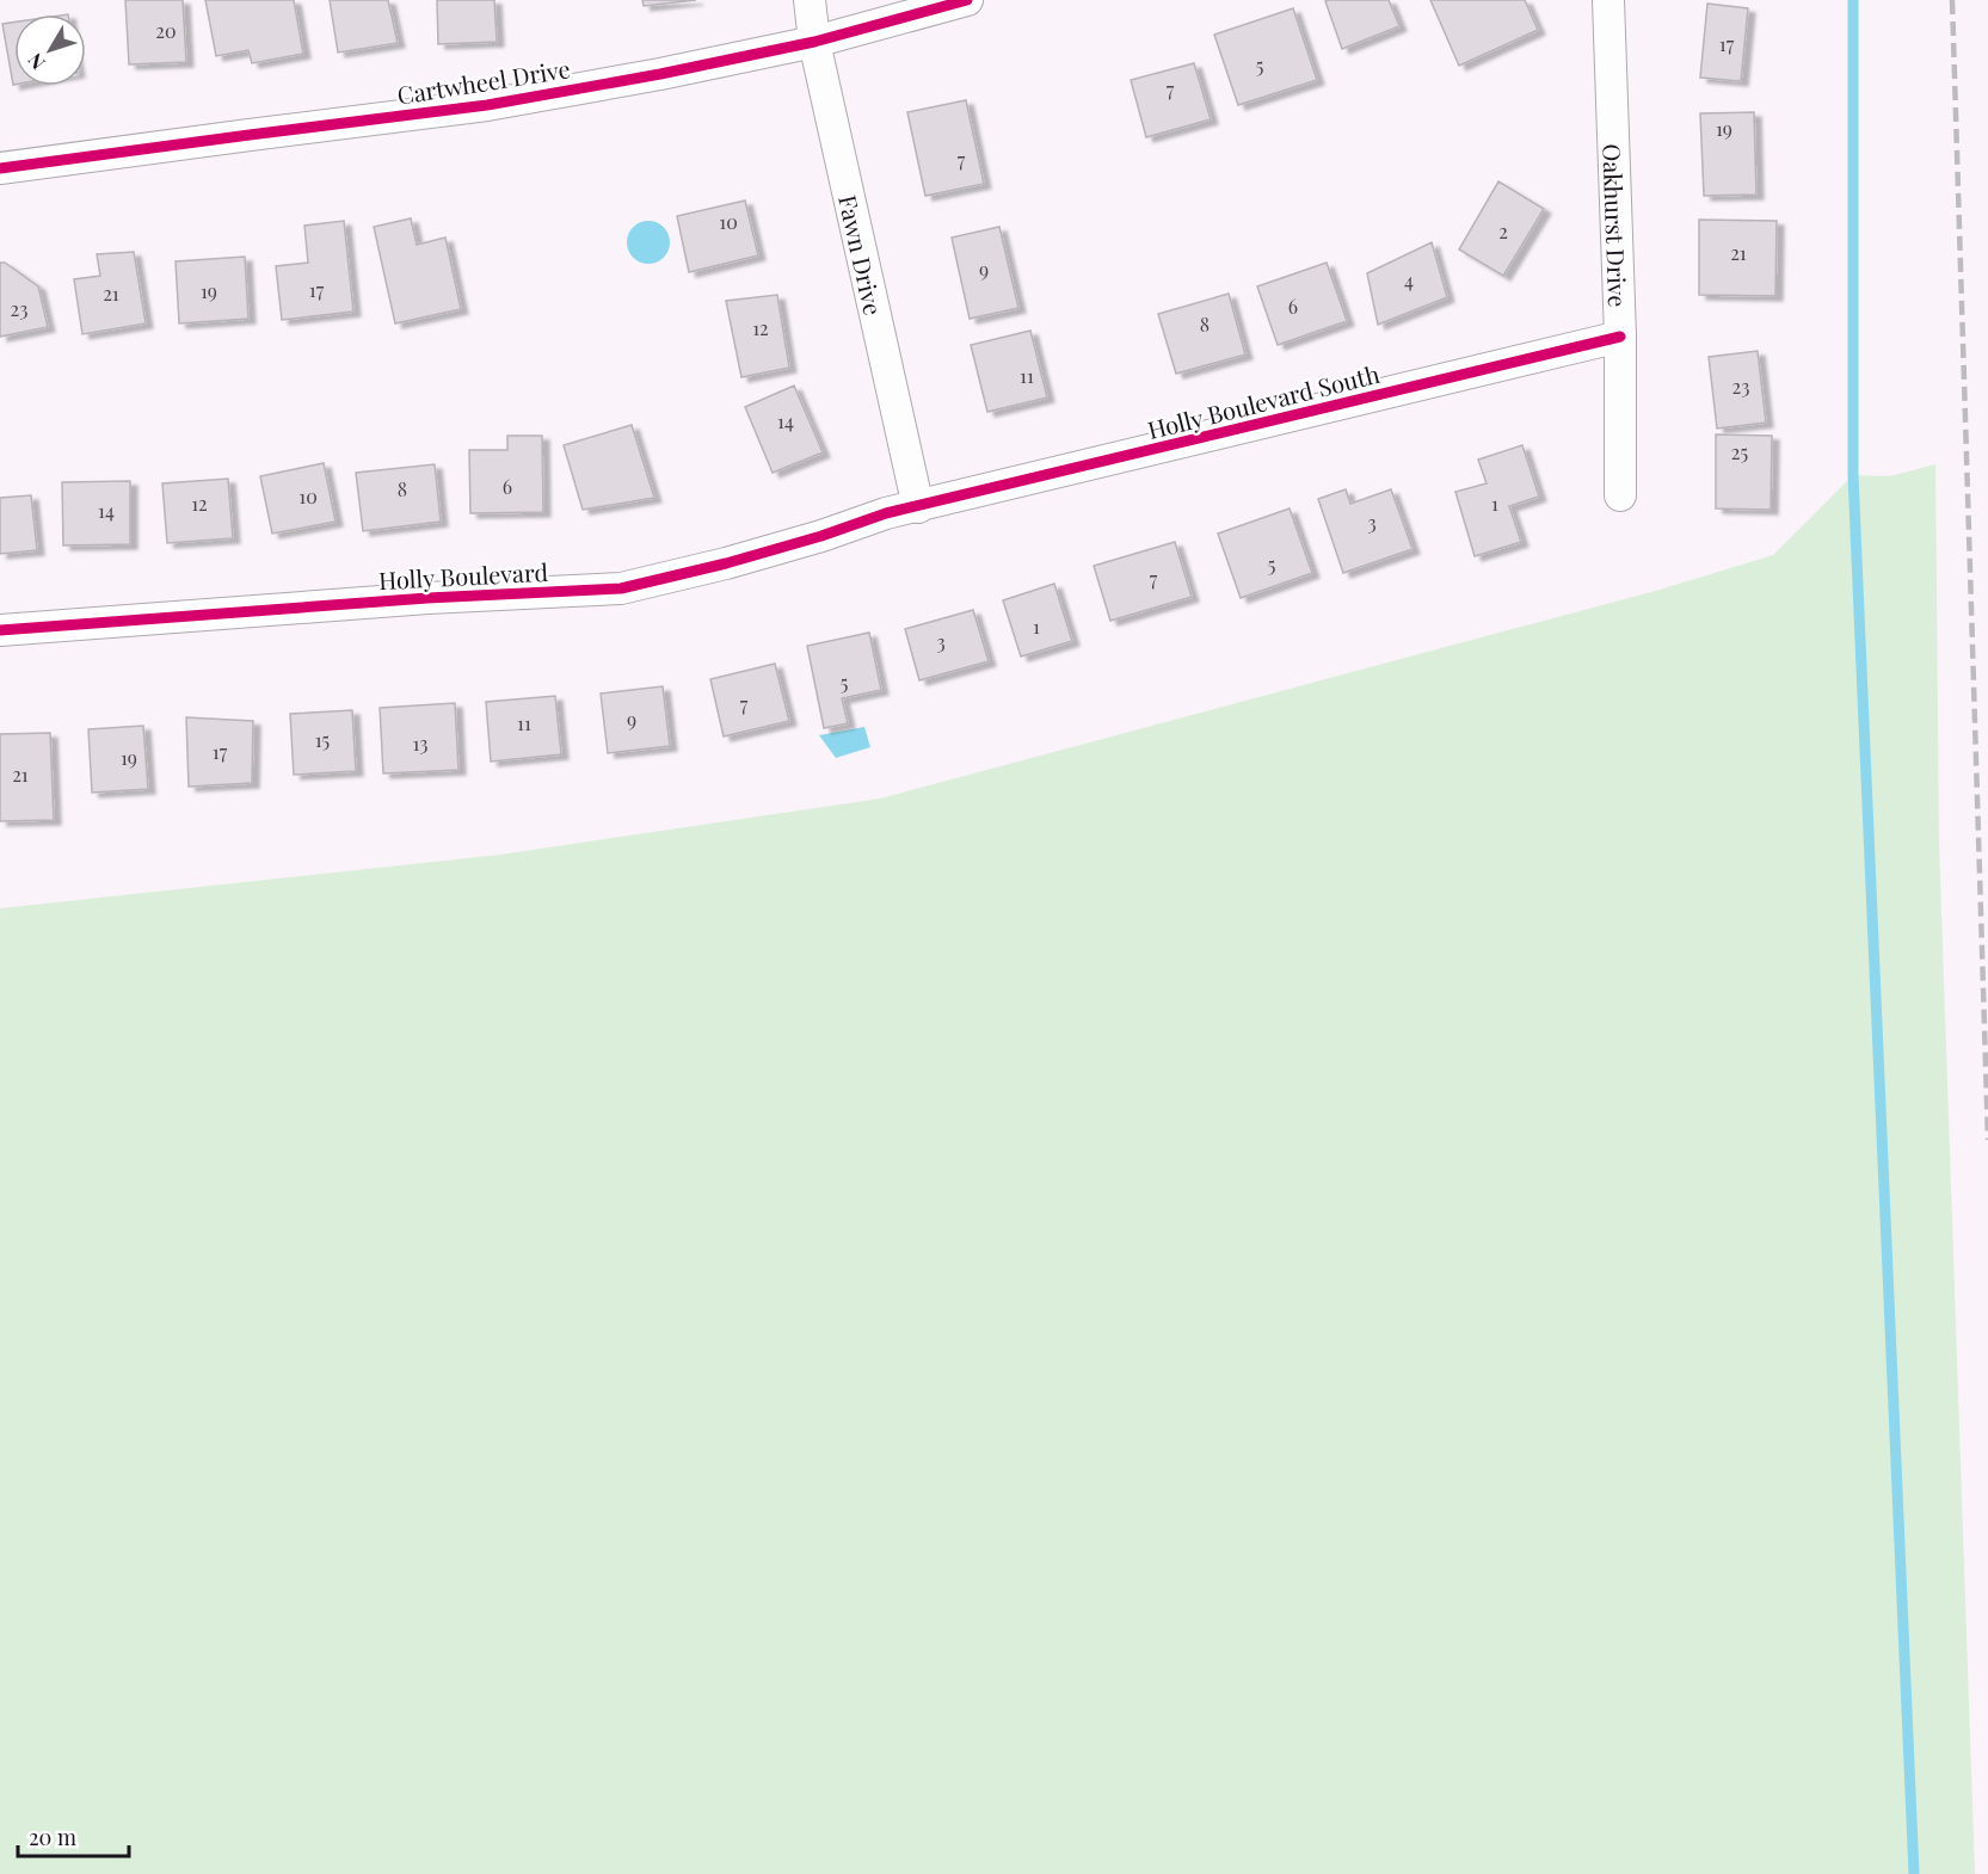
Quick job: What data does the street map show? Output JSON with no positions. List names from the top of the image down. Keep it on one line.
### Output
{"streets":{"street":["Cartwheel Drive","Oakhurst Drive","Fawn Drive","Holly Boulevard South","Holly Boulevard"]},"crossings":[["Cartwheel Drive","Fawn Drive"],["Oakhurst Drive","Holly Boulevard South"],["Fawn Drive","Holly Boulevard South"],["Fawn Drive","Holly Boulevard"],["Holly Boulevard South","Holly Boulevard"]],"house_numbers":["20","17","5","7","19","7","10","2","21","9","4","17","19","21","6","23","8","12","11","23","14","25","6","8","10","12","1","14","3","5","7","1","3","5","7","9","11","15","13","17","19","21"],"scale_bar":"20 m","north":"bottom left"}
